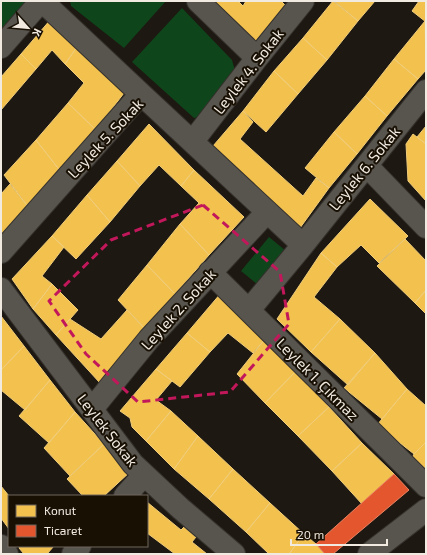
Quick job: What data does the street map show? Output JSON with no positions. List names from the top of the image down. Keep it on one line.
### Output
{"streets":{"street":["Leylek 4. Sokak","Leylek 5. Sokak","Leylek 6. Sokak","Leylek 2. Sokak","Leylek 1. Çıkmaz","Leylek Sokak"]},"crossings":[["Leylek 4. Sokak","Leylek 5. Sokak"],["Leylek 5. Sokak","Leylek 2. Sokak"],["Leylek 6. Sokak","Leylek 1. Çıkmaz"],["Leylek 2. Sokak","Leylek 1. Çıkmaz"],["Leylek 2. Sokak","Leylek Sokak"]],"legend":["Konut","Ticaret"],"scale_bar":"20 m","north":"bottom right"}
